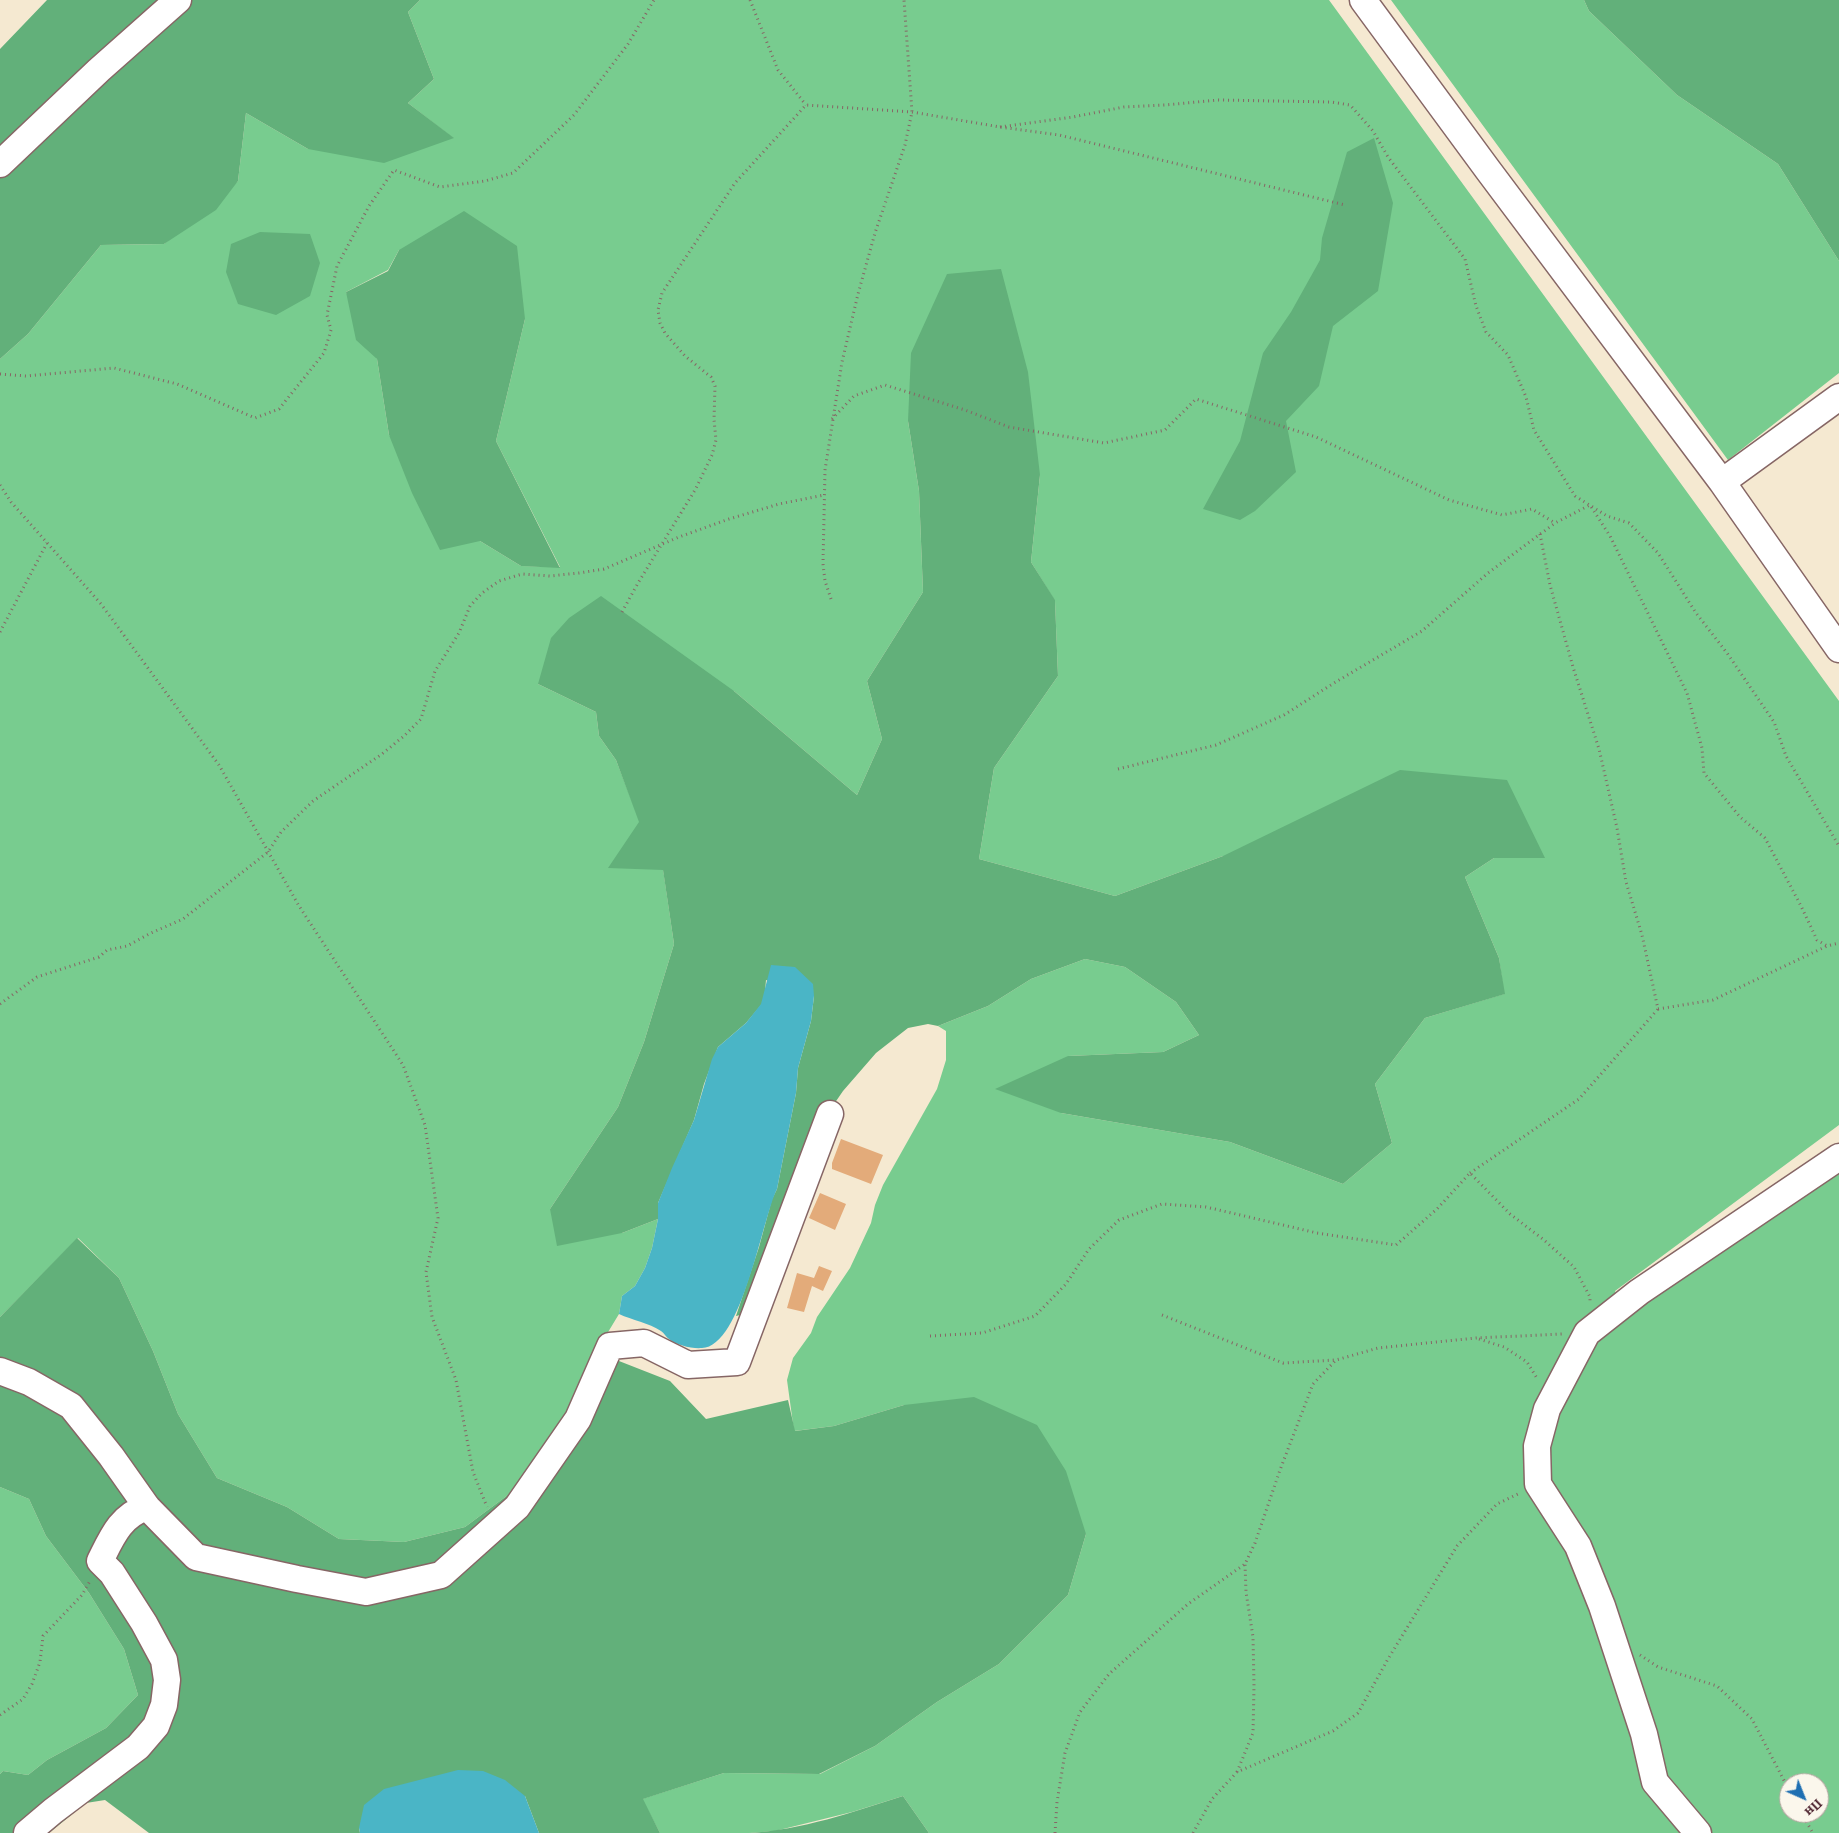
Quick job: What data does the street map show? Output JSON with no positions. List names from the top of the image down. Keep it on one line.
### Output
{"north":"bottom right"}
